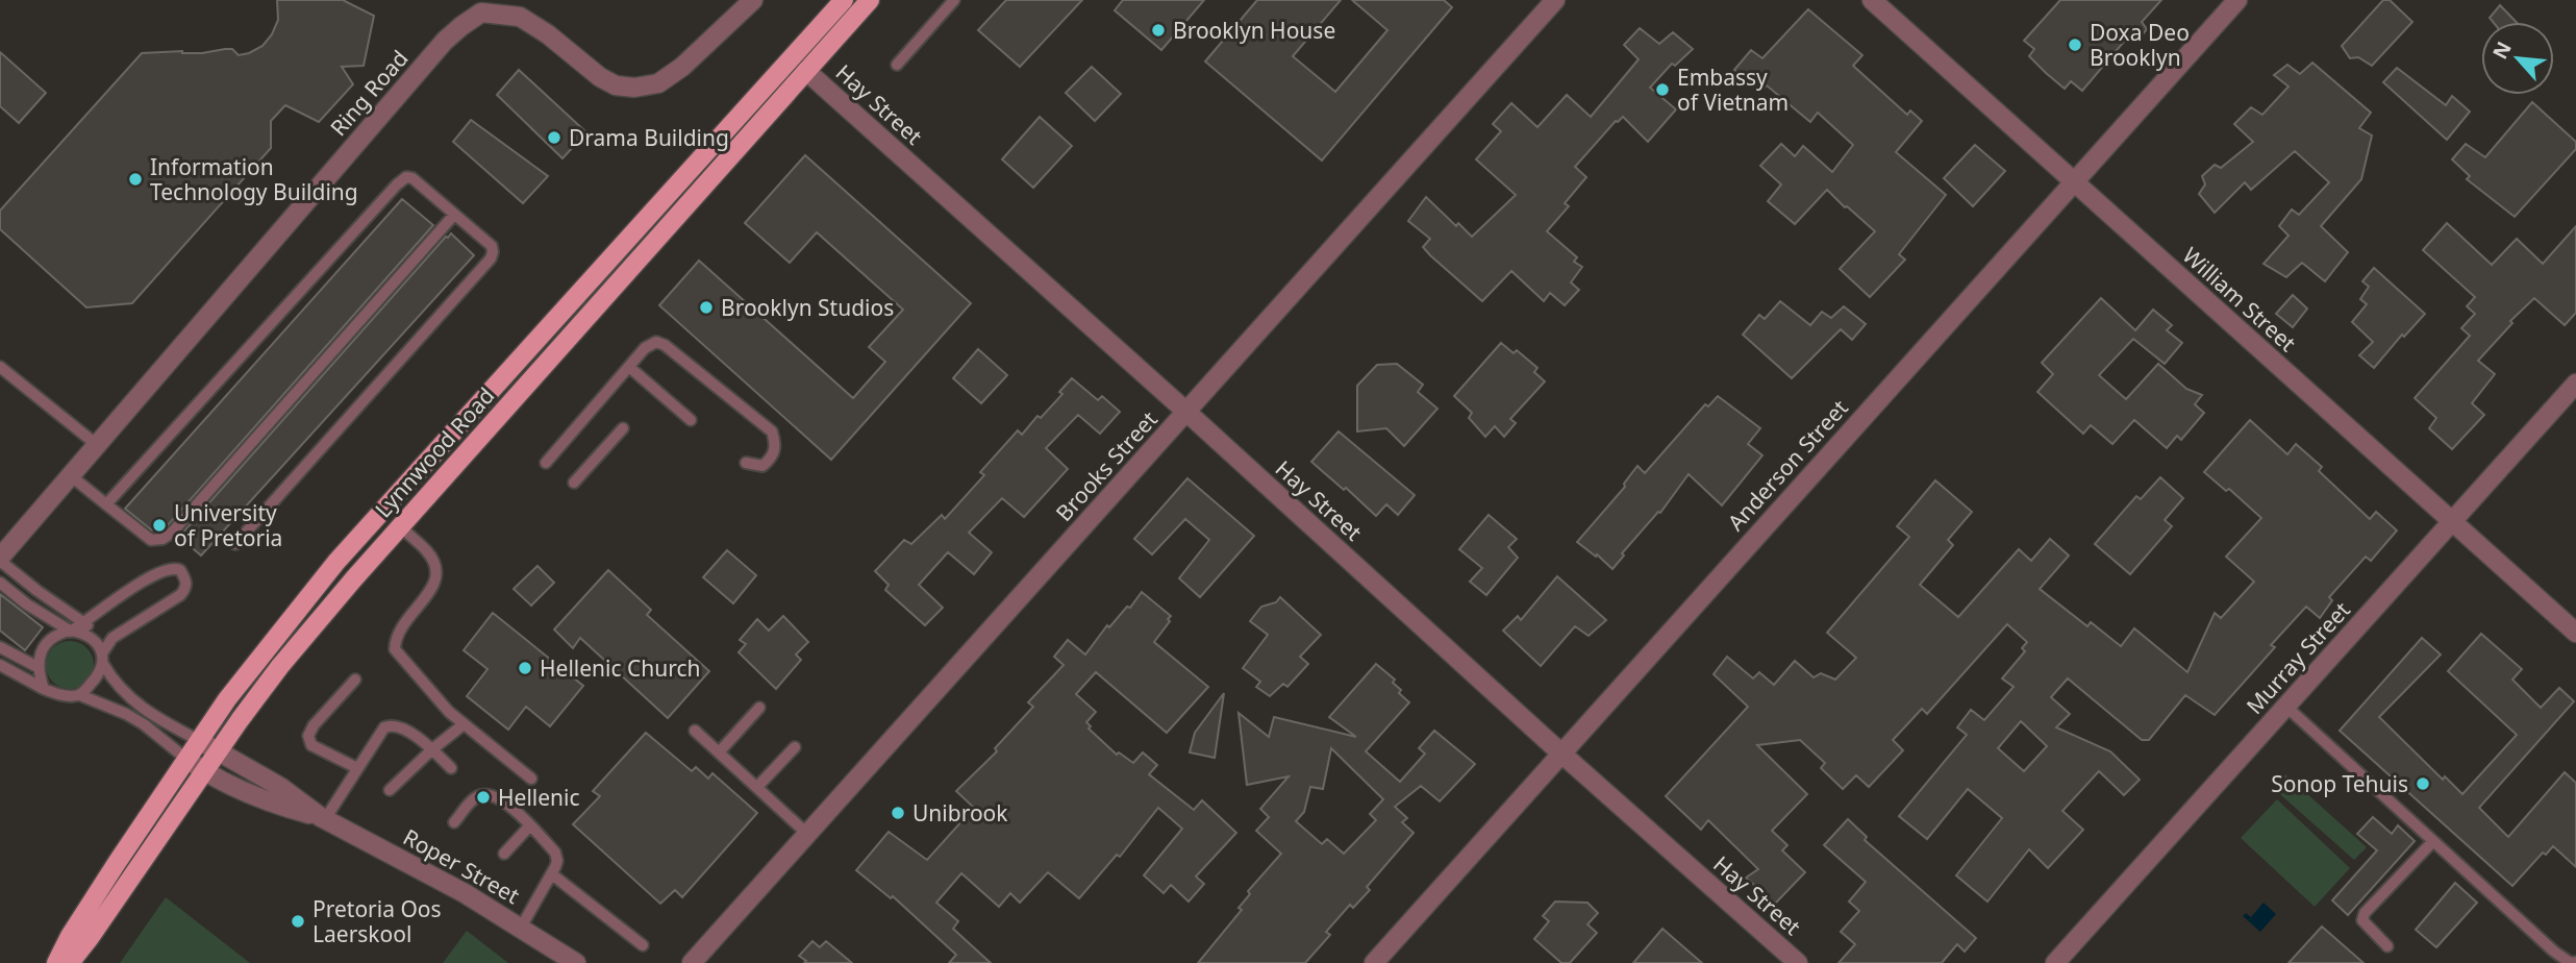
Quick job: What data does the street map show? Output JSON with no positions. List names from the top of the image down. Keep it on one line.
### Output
{"streets":{"main road":["Lynnwood Road"],"street":["Ring Road","Hay Street","William Street","Anderson Street","Brooks Street","Murray Street","Roper Street"]},"crossings":[["Hay Street","Lynnwood Road"],["Hay Street","Anderson Street"],["Hay Street","Brooks Street"],["William Street","Anderson Street"],["William Street","Murray Street"],["Lynnwood Road","Roper Street"]],"places":["Brooklyn House","Doxa Deo Brooklyn","Embassy of Vietnam","Drama Building","Information Technology Building","Brooklyn Studios","University of Pretoria","Hellenic Church","Sonop Tehuis","Hellenic","Unibrook","Pretoria Oos Laerskool"],"north":"top left"}
